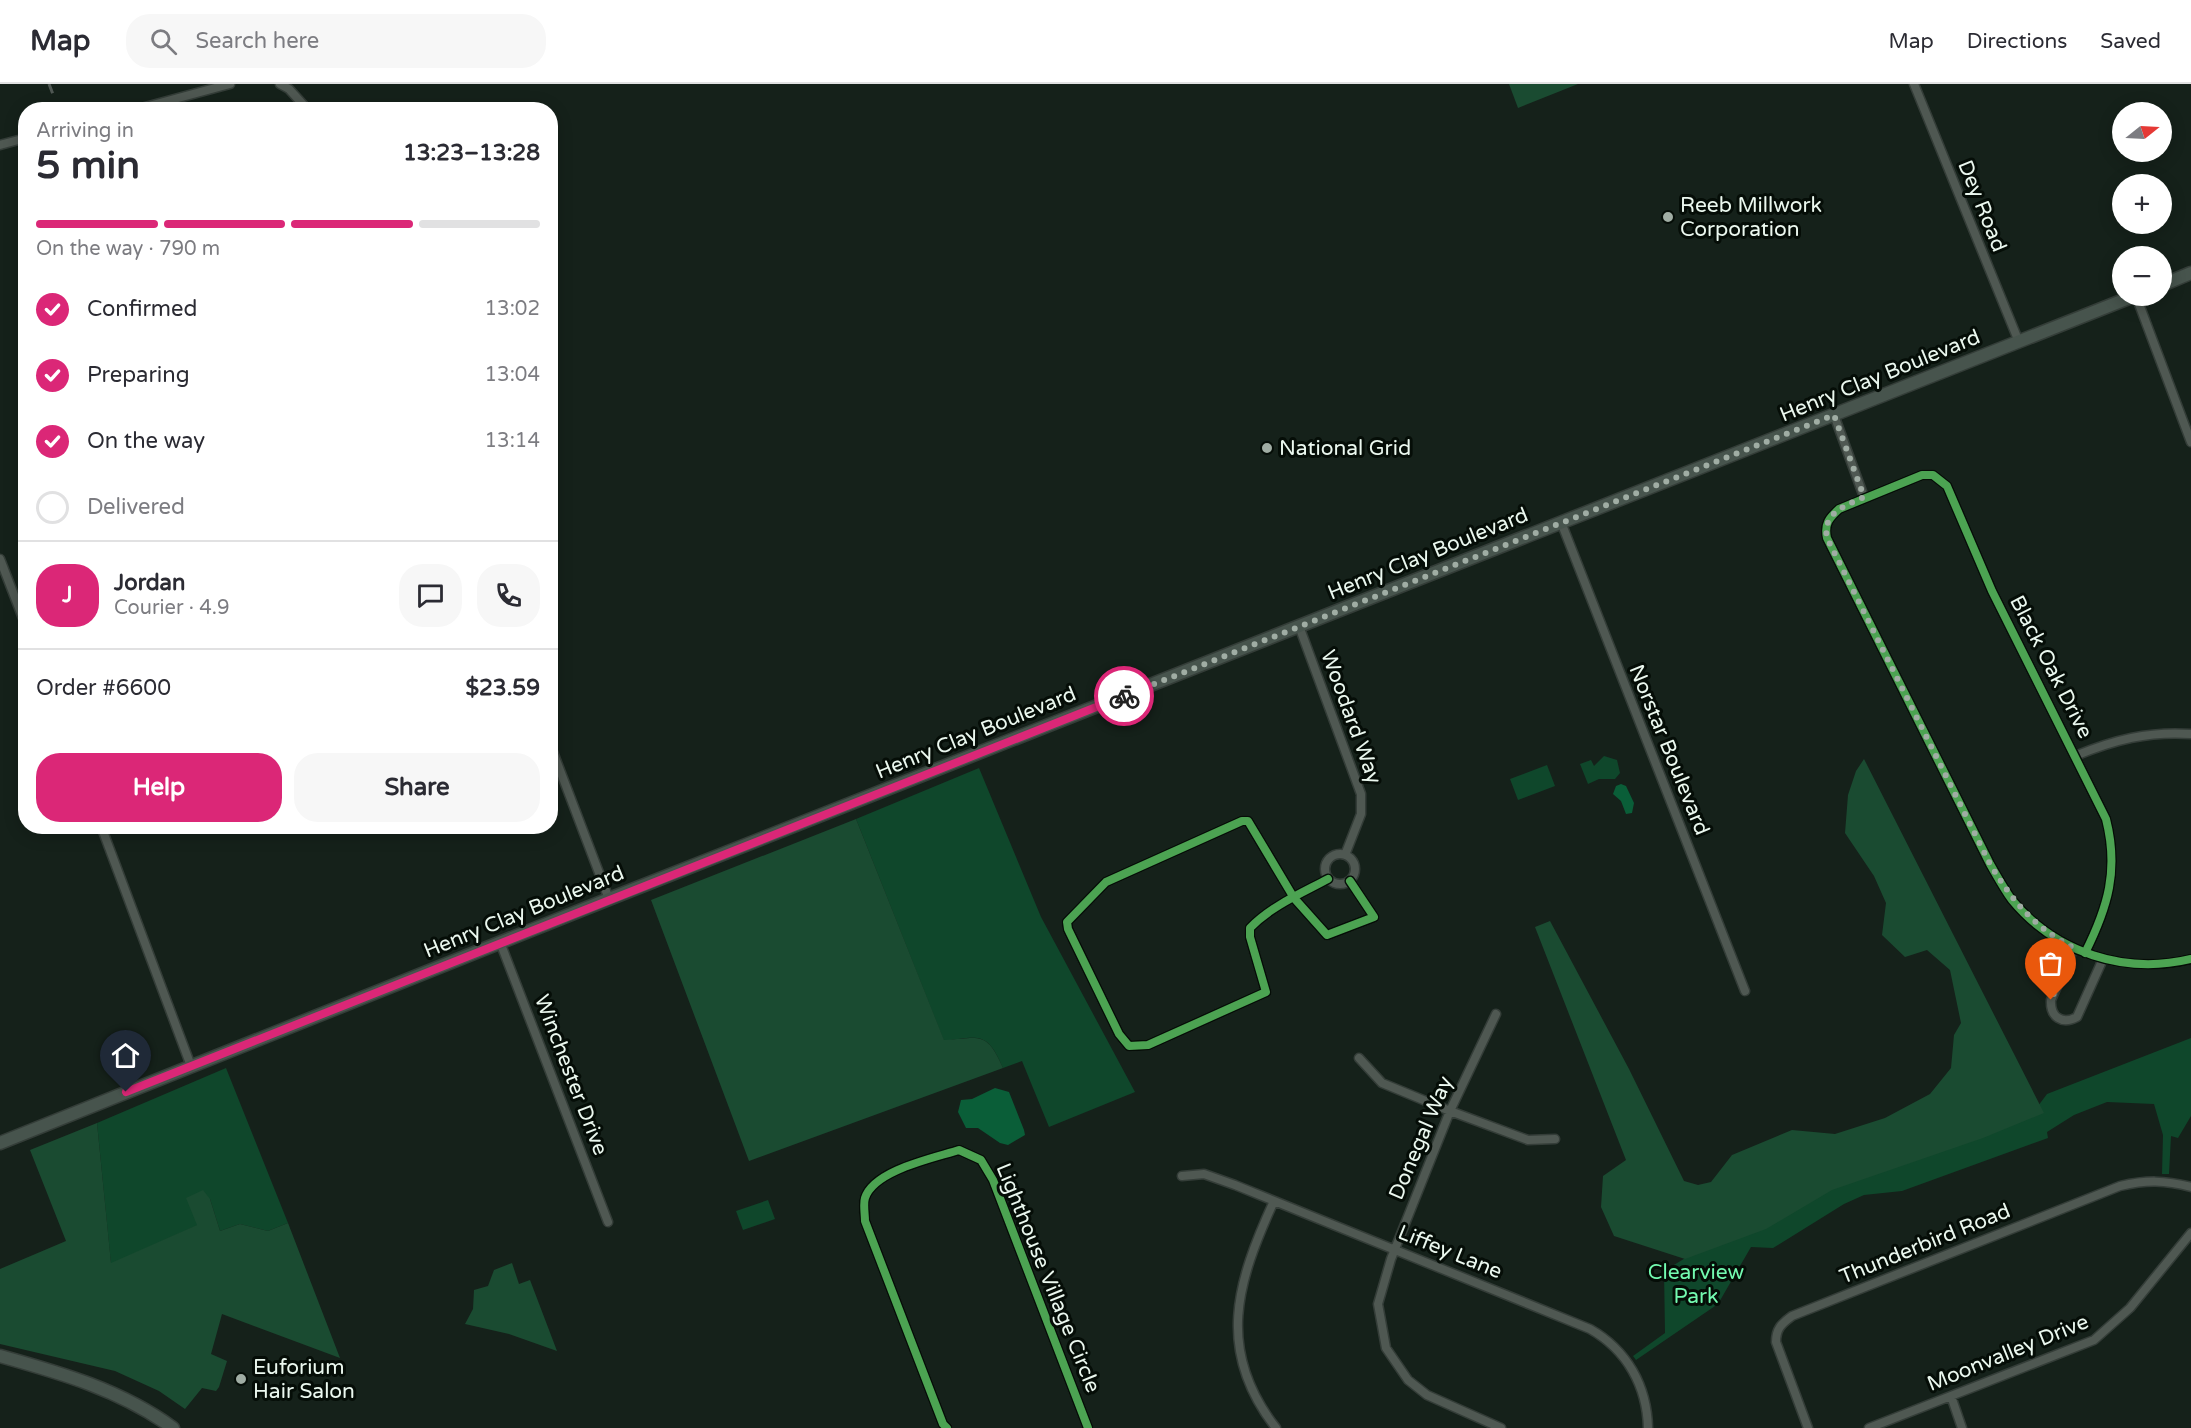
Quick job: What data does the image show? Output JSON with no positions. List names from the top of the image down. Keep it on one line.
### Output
{"streets":{"main road":["Henry Clay Boulevard"],"street":["Dey Road","Black Oak Drive","Woodard Way","Norstar Boulevard","Winchester Drive","Donegal Way","Thunderbird Road","Liffey Lane","Lighthouse Village Circle","Moonvalley Drive"]},"crossings":[["Dey Road","Henry Clay Boulevard"],["Henry Clay Boulevard","Woodard Way"],["Henry Clay Boulevard","Norstar Boulevard"],["Henry Clay Boulevard","Winchester Drive"],["Donegal Way","Liffey Lane"]],"parks":["Clearview Park"],"places":["Reeb Millwork Corporation","National Grid","Euforium Hair Salon"],"north":"right","page":{"header":"Map","search":"Search here","nav":["Map","Directions","Saved"],"map_buttons":["+","−"],"heading":["5 min","Arriving in","13:23–13:28"],"panel":["Jordan","Courier · 4.9","Order #6600","$23.59"],"bar":"On the way · 790 m","list":[["Confirmed","13:02"],["Preparing","13:04"],["On the way","13:14"],"Delivered"],"round":"J","buttons":["Help","Share"]}}
